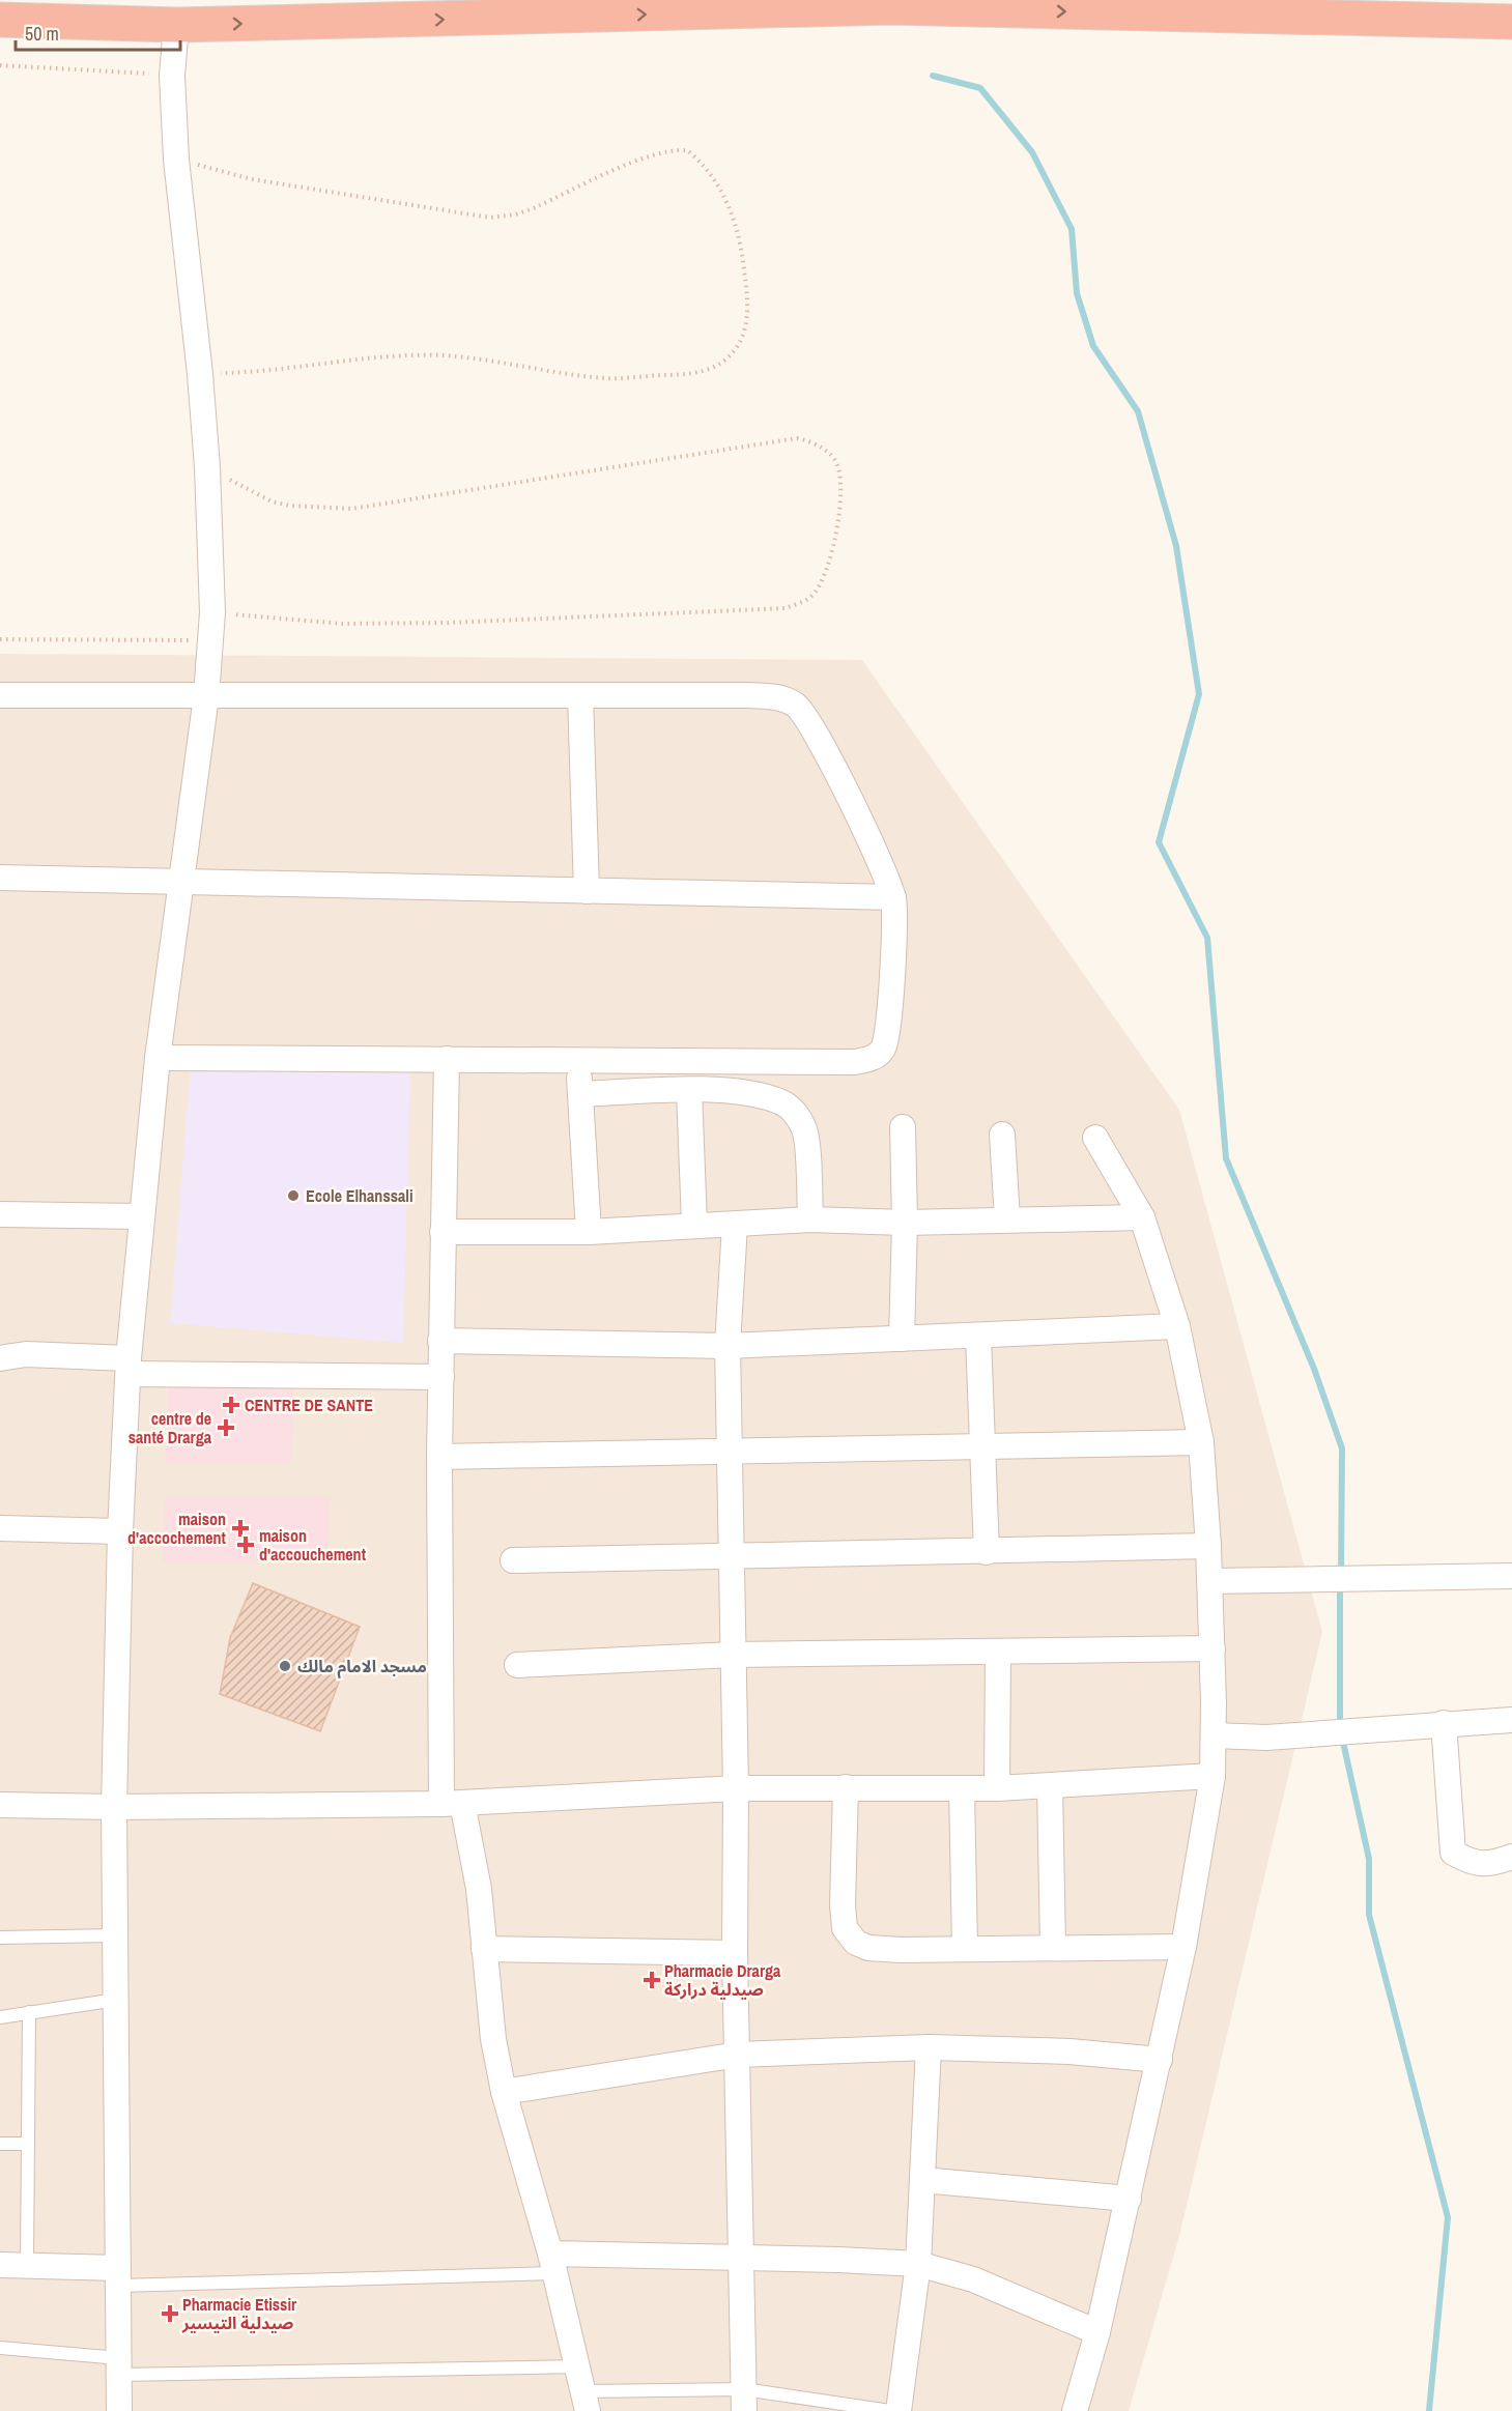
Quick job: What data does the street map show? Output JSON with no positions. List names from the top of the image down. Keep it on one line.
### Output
{"places":{"other":["Ecole Elhanssali","مسجد الامام مالك"],"health":["CENTRE DE SANTE","centre de santé Drarga","maison d'accochement","maison d'accouchement","Pharmacie Drarga صيدلية دراركة","Pharmacie Etissir صيدلية التيسير"]},"scale_bar":"50 m"}
